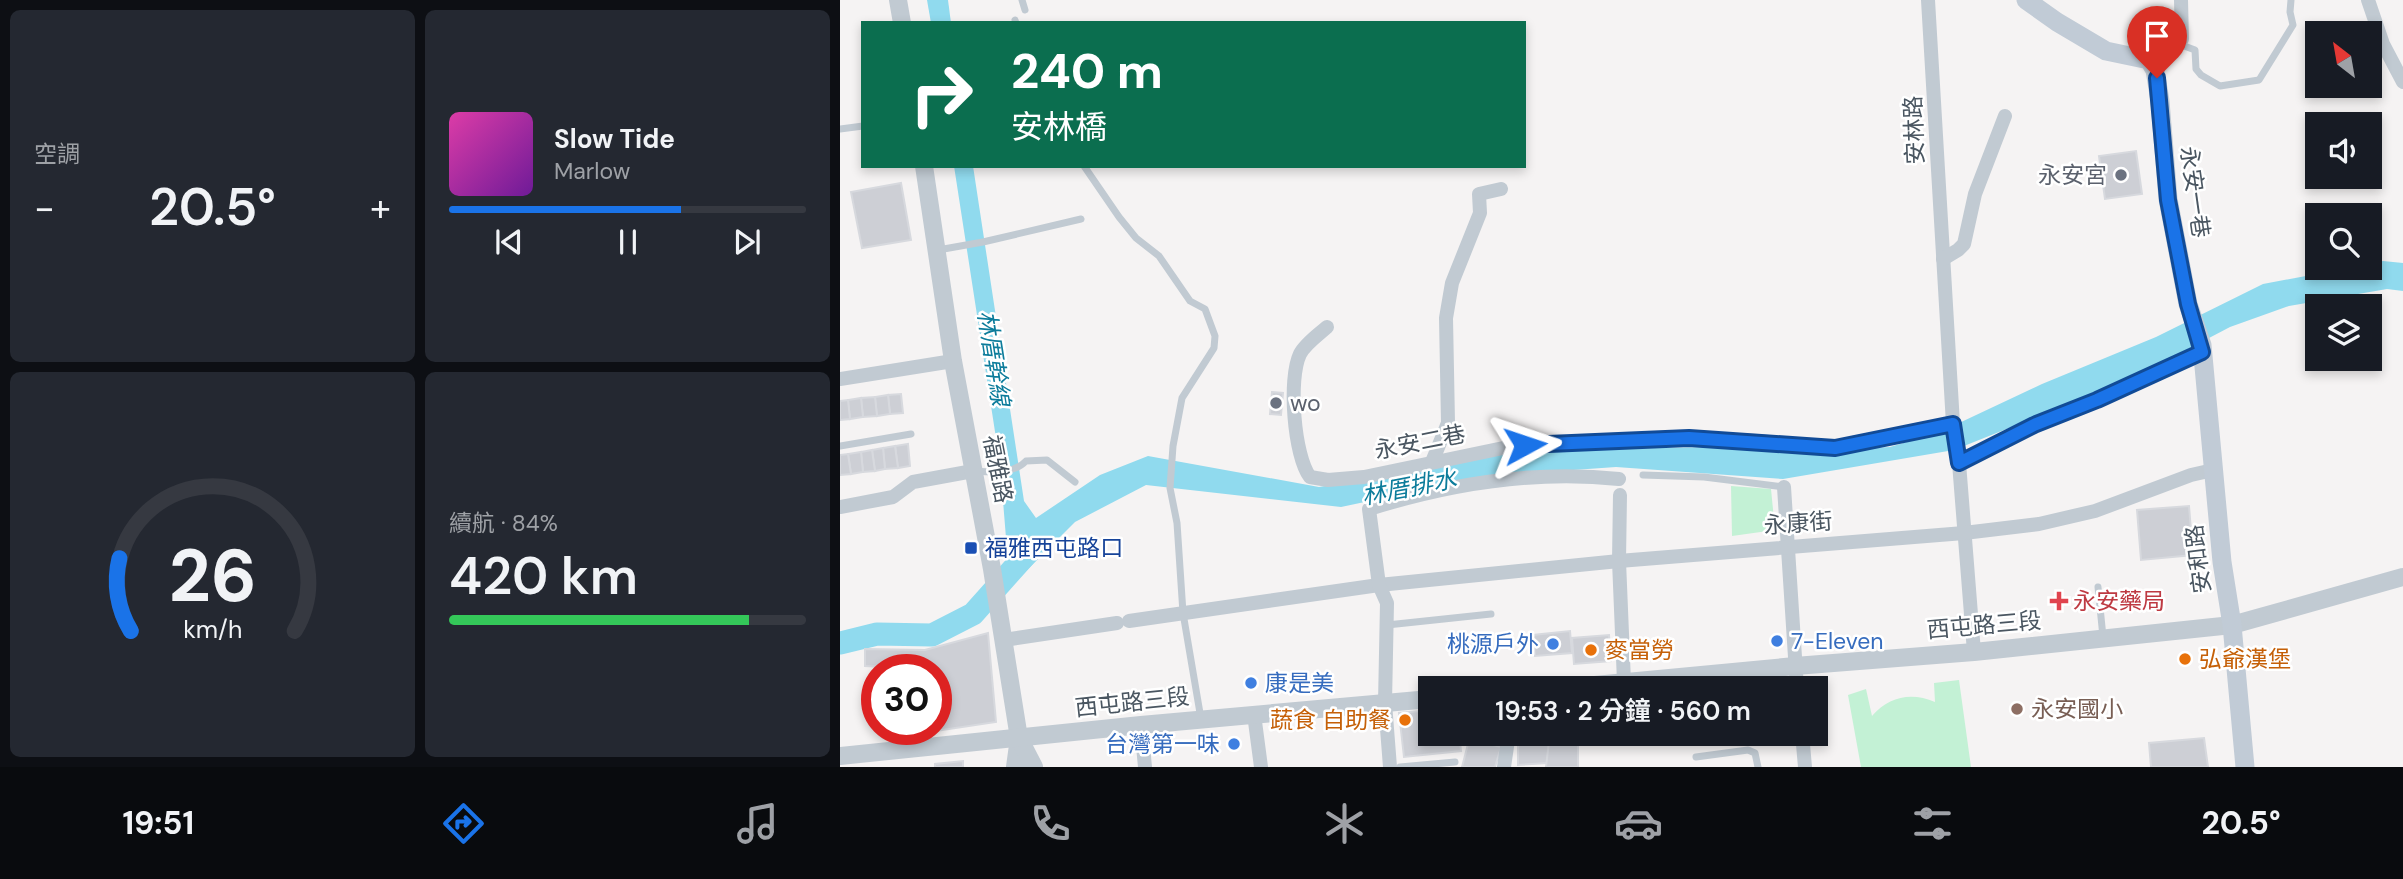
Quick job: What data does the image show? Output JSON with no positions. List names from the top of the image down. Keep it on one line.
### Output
{"streets":{"main road":["永安一巷","安和路"],"street":["安林路","永安二巷","福雅路","永康街","西屯路三段"]},"crossings":[["安林路","永安二巷"],["永安一巷","安和路"],["福雅路","永康街"],["福雅路","西屯路三段"],["永康街","安和路"],["安和路","西屯路三段"]],"water":["林厝幹線","林厝排水"],"places":{"other":["永安宮","wo","7-Eleven","桃源戶外","麥當勞","弘爺漢堡","康是美","永安國小","蔬食 自助餐","台灣第一味"],"transit":["福雅西屯路口"],"health":["永安藥局"]},"north":"top left","page":{"tile":["空調",["續航 · 84%","420 km"]],"turn":["240 m","安林橋"],"song":["Slow Tide","Marlow"],"heat":["−","20.5°","+"],"limit":"30","trip":"19:53 · 2 分鐘 · 560 m","tabs":["19:51","20.5°"],"gauge":["26","km/h"]}}
